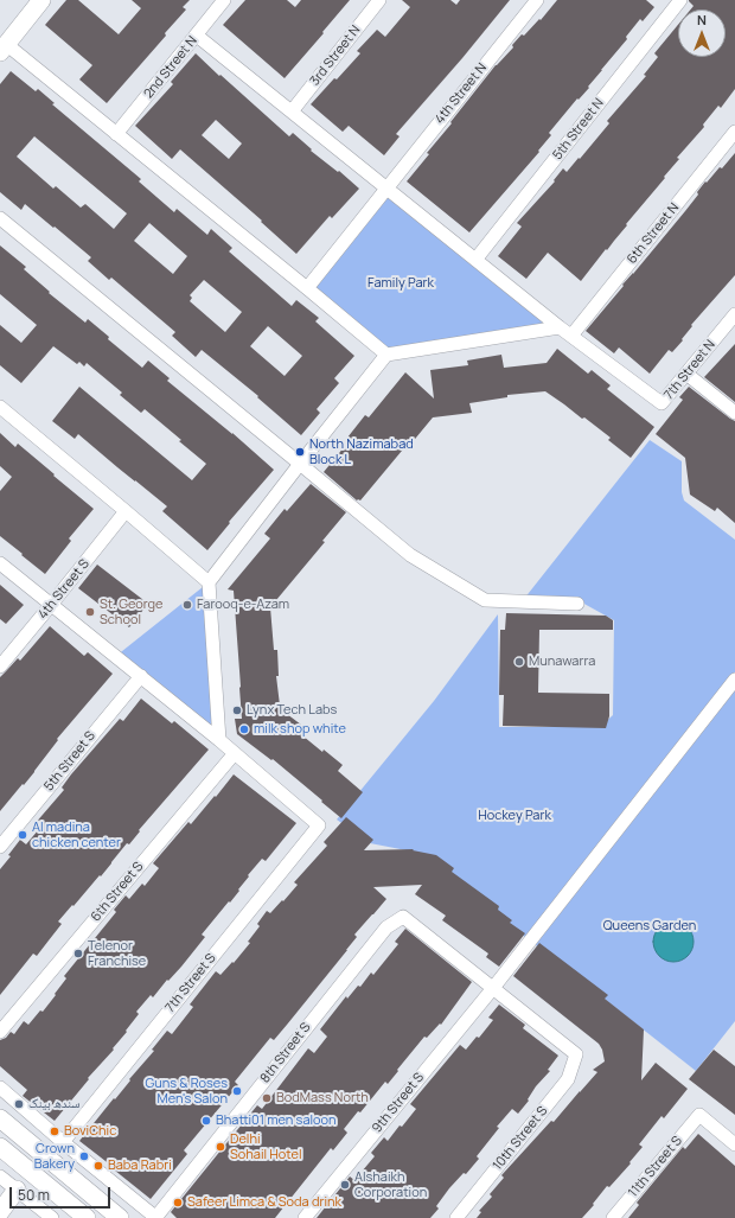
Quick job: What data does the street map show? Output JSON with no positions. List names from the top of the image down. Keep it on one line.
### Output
{"streets":{"street":["3rd Street N","2nd Street N","4th Street N","5th Street N","6th Street N","7th Street N","4th Street S","5th Street S","6th Street S","7th Street S","8th Street S","9th Street S","10th Street S","11th Street S"]},"crossings":[["6th Street N","7th Street N"],["6th Street S","7th Street S"],["8th Street S","9th Street S"],["8th Street S","10th Street S"],["9th Street S","10th Street S"]],"parks":["Family Park","Hockey Park","Queens Garden"],"places":["North Nazimabad Block L","Farooq-e-Azam","St. George School","Munawarra","Lynx Tech Labs","milk shop white","Al madina chicken center","Telenor Franchise","Guns & Roses Men's Salon","BodMass North","سندھ بینک","Bhatti01 men saloon","BoviChic","Delhi Sohail Hotel","Crown Bakery","Baba Rabri","Alshaikh Corporation","Safeer Limca & Soda drink"],"scale_bar":"50 m","north":"top"}
